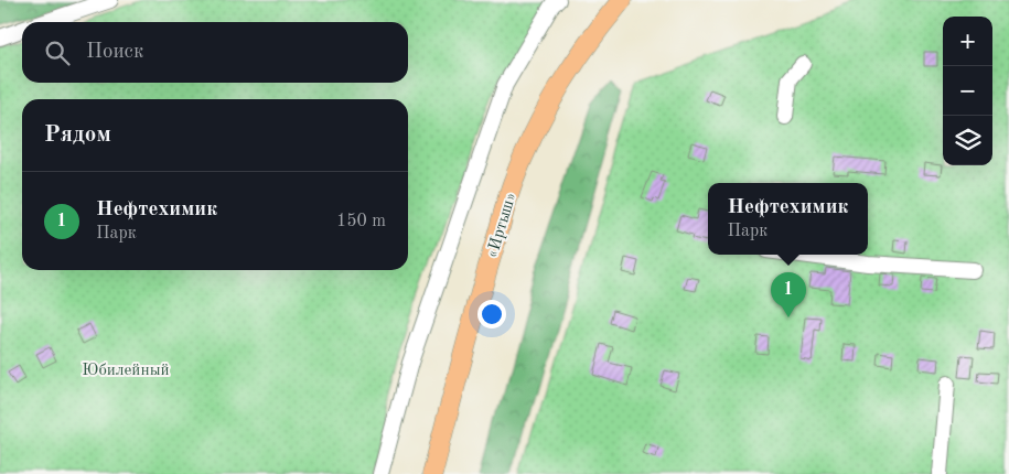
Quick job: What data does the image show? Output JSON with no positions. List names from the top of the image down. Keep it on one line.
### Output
{"streets":{"main road":["«Иртыш»"]},"parks":["Юбилейный"],"page":{"map_buttons":["+","−"],"search":"Поиск","heading":"Рядом","list":[{"mark":"1","name":"Нефтехимик","note":"Парк","value":"150 m"}],"popup":["Нефтехимик","Парк"],"pins":"1"}}
